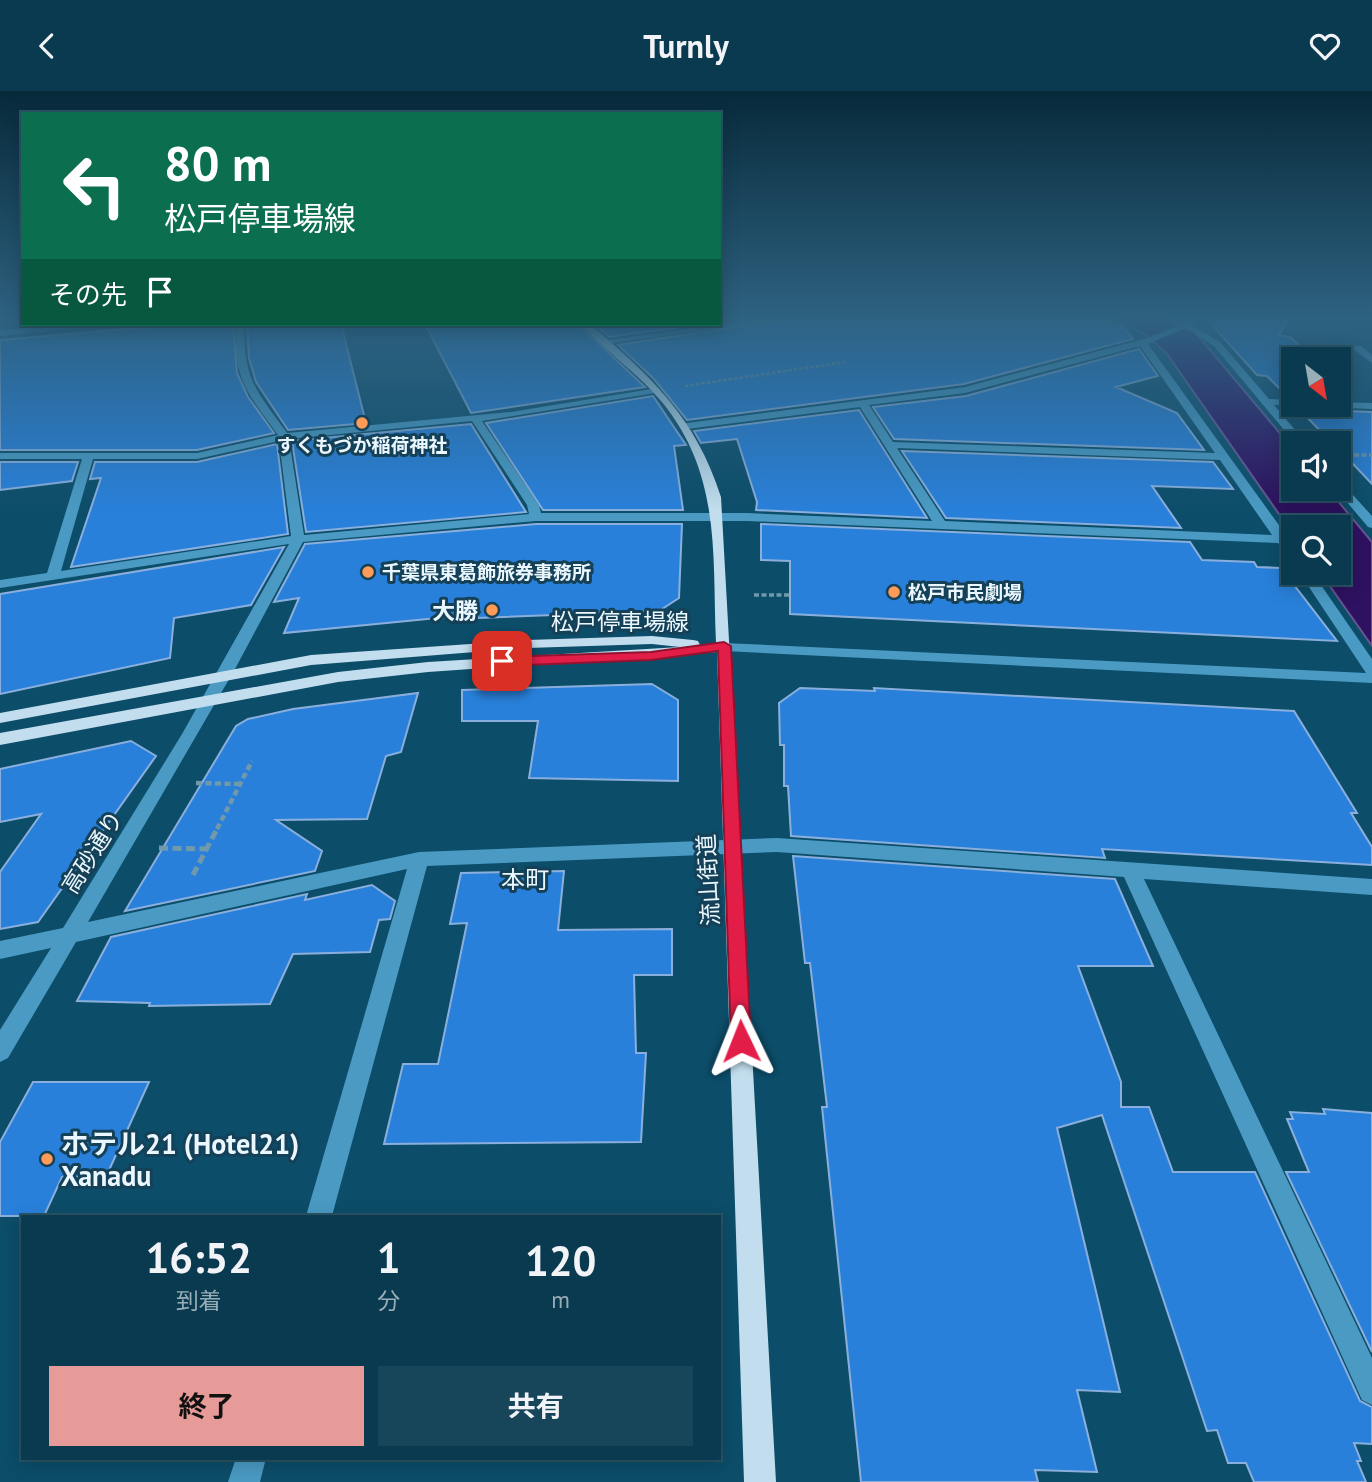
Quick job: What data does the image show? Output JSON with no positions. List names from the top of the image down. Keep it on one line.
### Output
{"streets":{"main road":["松戸停車場線","流山街道"],"street":["高砂通り"]},"crossings":[["松戸停車場線","高砂通り"],["松戸停車場線","流山街道"]],"districts":["本町"],"places":["すくもづか稲荷神社","千葉県東葛飾旅券事務所","松戸市民劇場","大勝","ホテル21 (Hotel21) Xanadu"],"north":"bottom right","page":{"header":"Turnly","turn":["80 m","松戸停車場線"],"then":"その先","eta":["16:52","到着","1","分","120","m"],"buttons":["終了","共有"]}}
